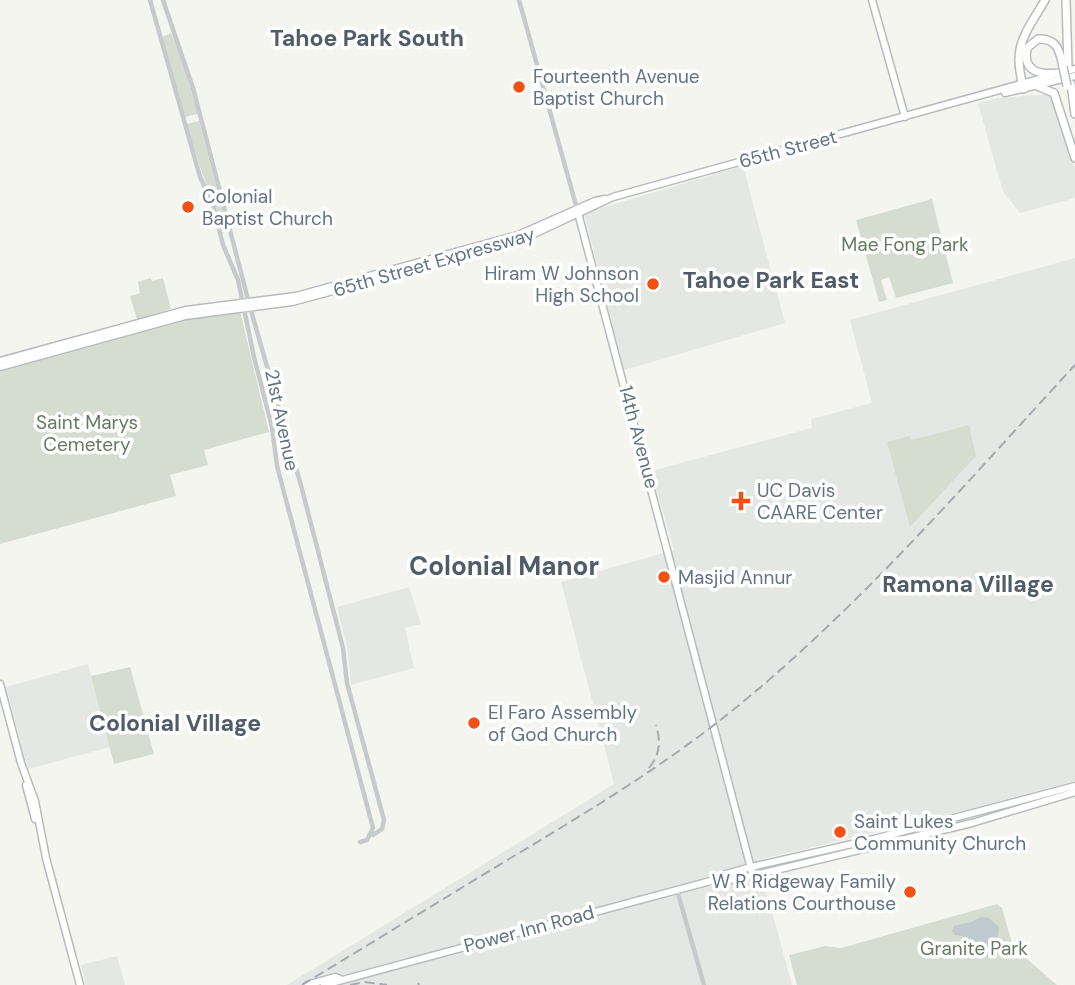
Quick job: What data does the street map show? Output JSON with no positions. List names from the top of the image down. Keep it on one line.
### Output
{"streets":{"main road":["65th Street","65th Street Expressway","14th Avenue","Power Inn Road"],"street":["21st Avenue"]},"crossings":[["65th Street","65th Street Expressway"],["65th Street","14th Avenue"],["65th Street Expressway","21st Avenue"],["65th Street Expressway","14th Avenue"],["14th Avenue","Power Inn Road"]],"districts":["Tahoe Park South","Tahoe Park East","Colonial Manor","Ramona Village","Colonial Village"],"parks":["Mae Fong Park","Saint Marys Cemetery","Granite Park"],"places":{"other":["Fourteenth Avenue Baptist Church","Colonial Baptist Church","Hiram W Johnson High School","Masjid Annur","El Faro Assembly of God Church","Saint Lukes Community Church","W R Ridgeway Family Relations Courthouse"],"health":["UC Davis CAARE Center"]}}
